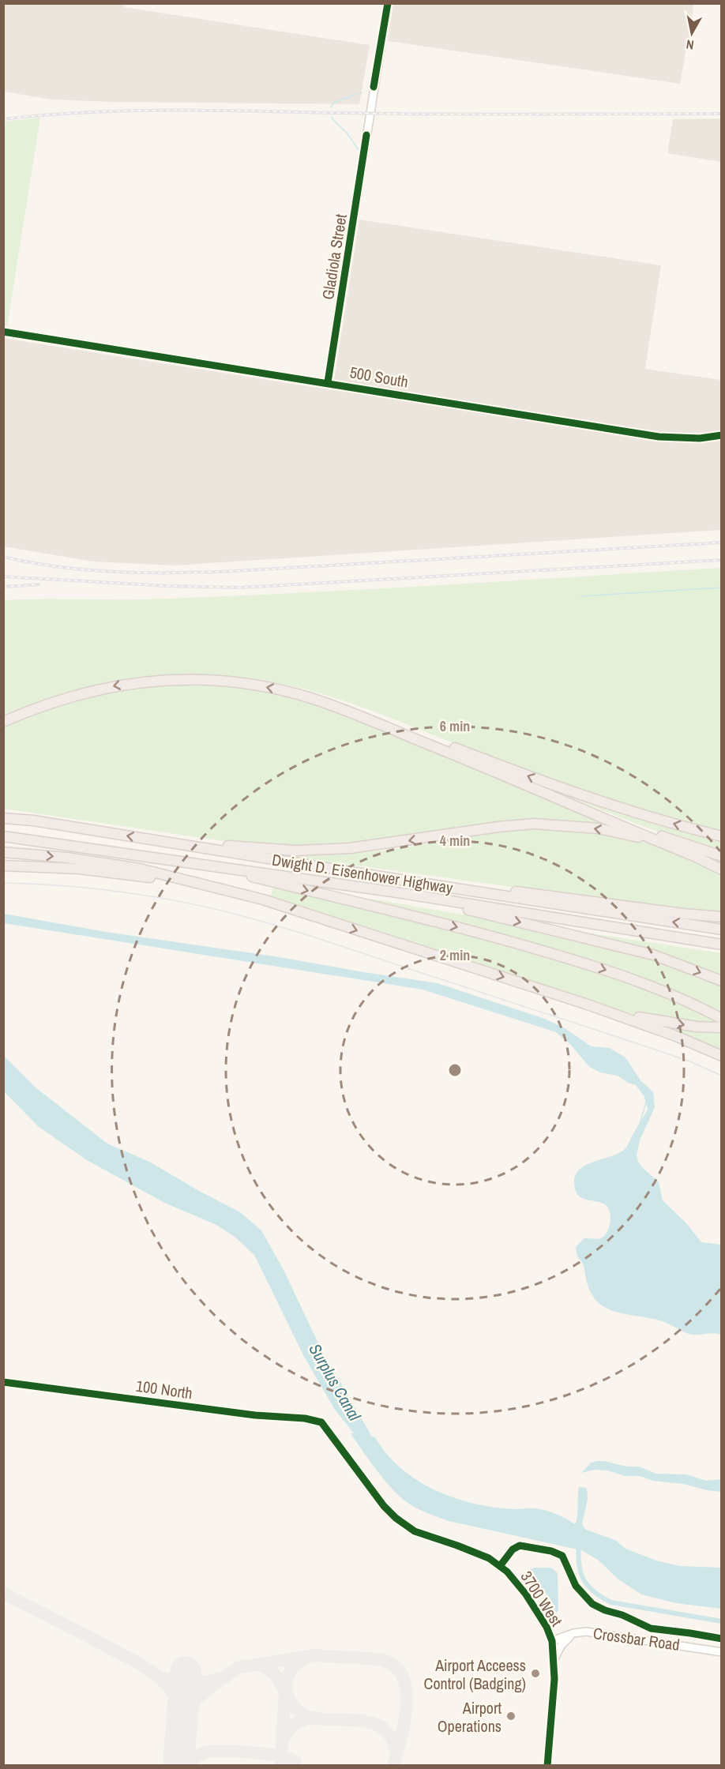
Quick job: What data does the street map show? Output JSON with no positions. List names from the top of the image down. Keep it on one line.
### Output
{"streets":{"highway":["Dwight D. Eisenhower Highway"],"street":["Gladiola Street","500 South","100 North","3700 West","Crossbar Road"]},"crossings":[["Gladiola Street","500 South"],["100 North","3700 West"],["3700 West","Crossbar Road"]],"water":["Surplus Canal"],"places":["Airport Acceess Control (Badging)","Airport Operations"],"north":"bottom","rings":["6 min","4 min","2 min"]}
